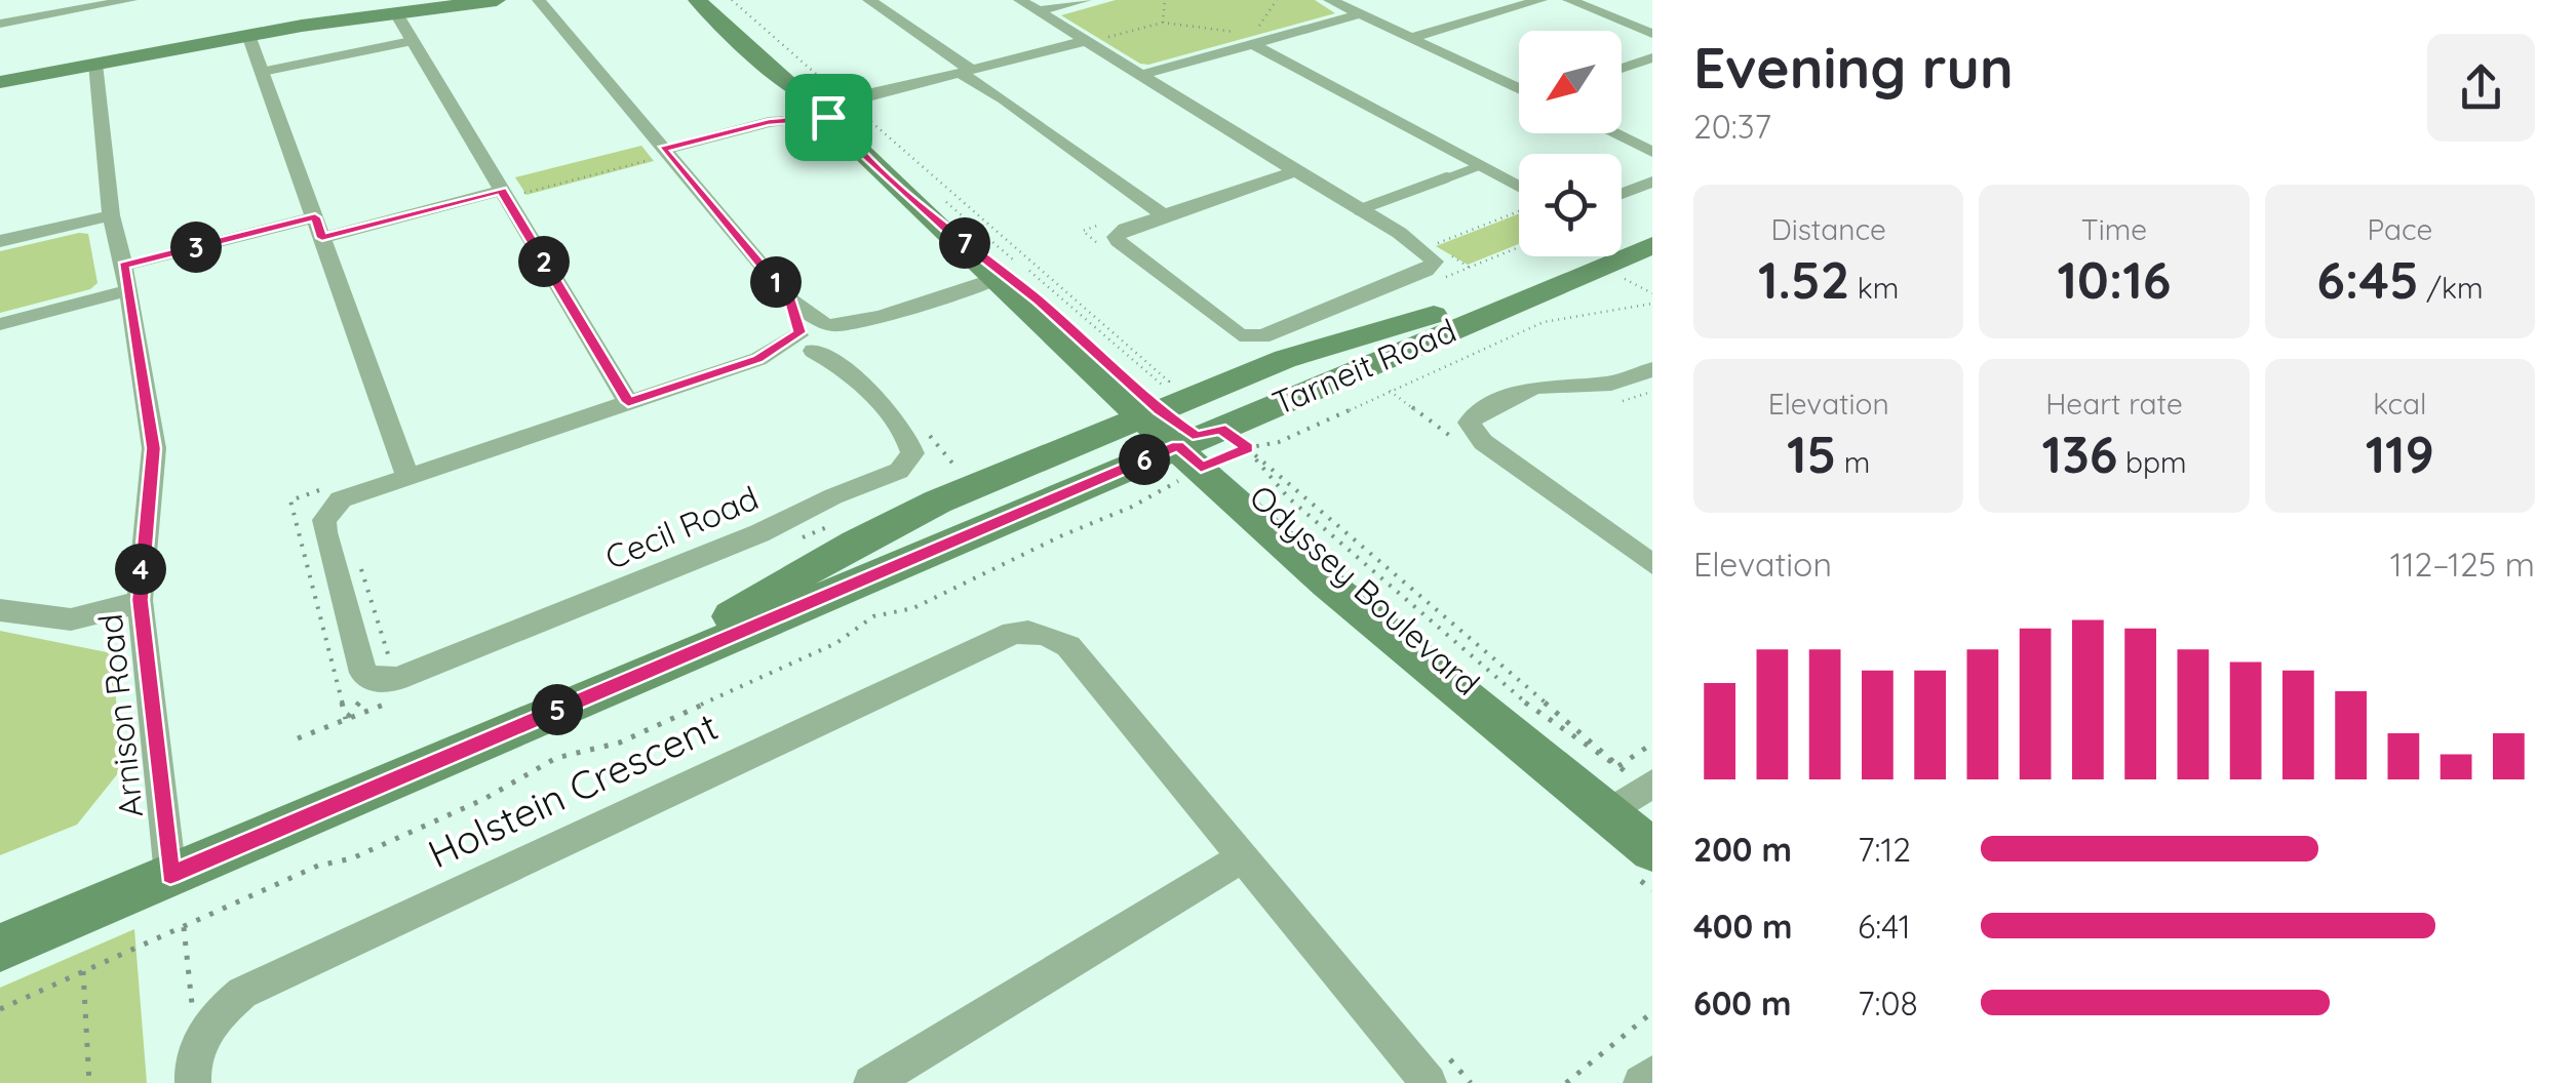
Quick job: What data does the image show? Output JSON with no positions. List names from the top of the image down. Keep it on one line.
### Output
{"streets":{"street":["Tarneit Road","Cecil Road","Odyssey Boulevard","Arnison Road","Holstein Crescent"]},"crossings":[["Tarneit Road","Odyssey Boulevard"],["Tarneit Road","Arnison Road"]],"north":"bottom left","page":{"heading":["Evening run","20:37"],"stats":[["Distance","1.52 km"],["Time","10:16"],["Pace","6:45 /km"],["Elevation","15 m"],["Heart rate","136 bpm"],["kcal","119"]],"pins":["7","3","2","1","6","4","5"],"chart":["Elevation","112–125 m"],"list":[{"name":"200 m","note":"7:12"},{"name":"400 m","note":"6:41"},{"name":"600 m","note":"7:08"}]}}
